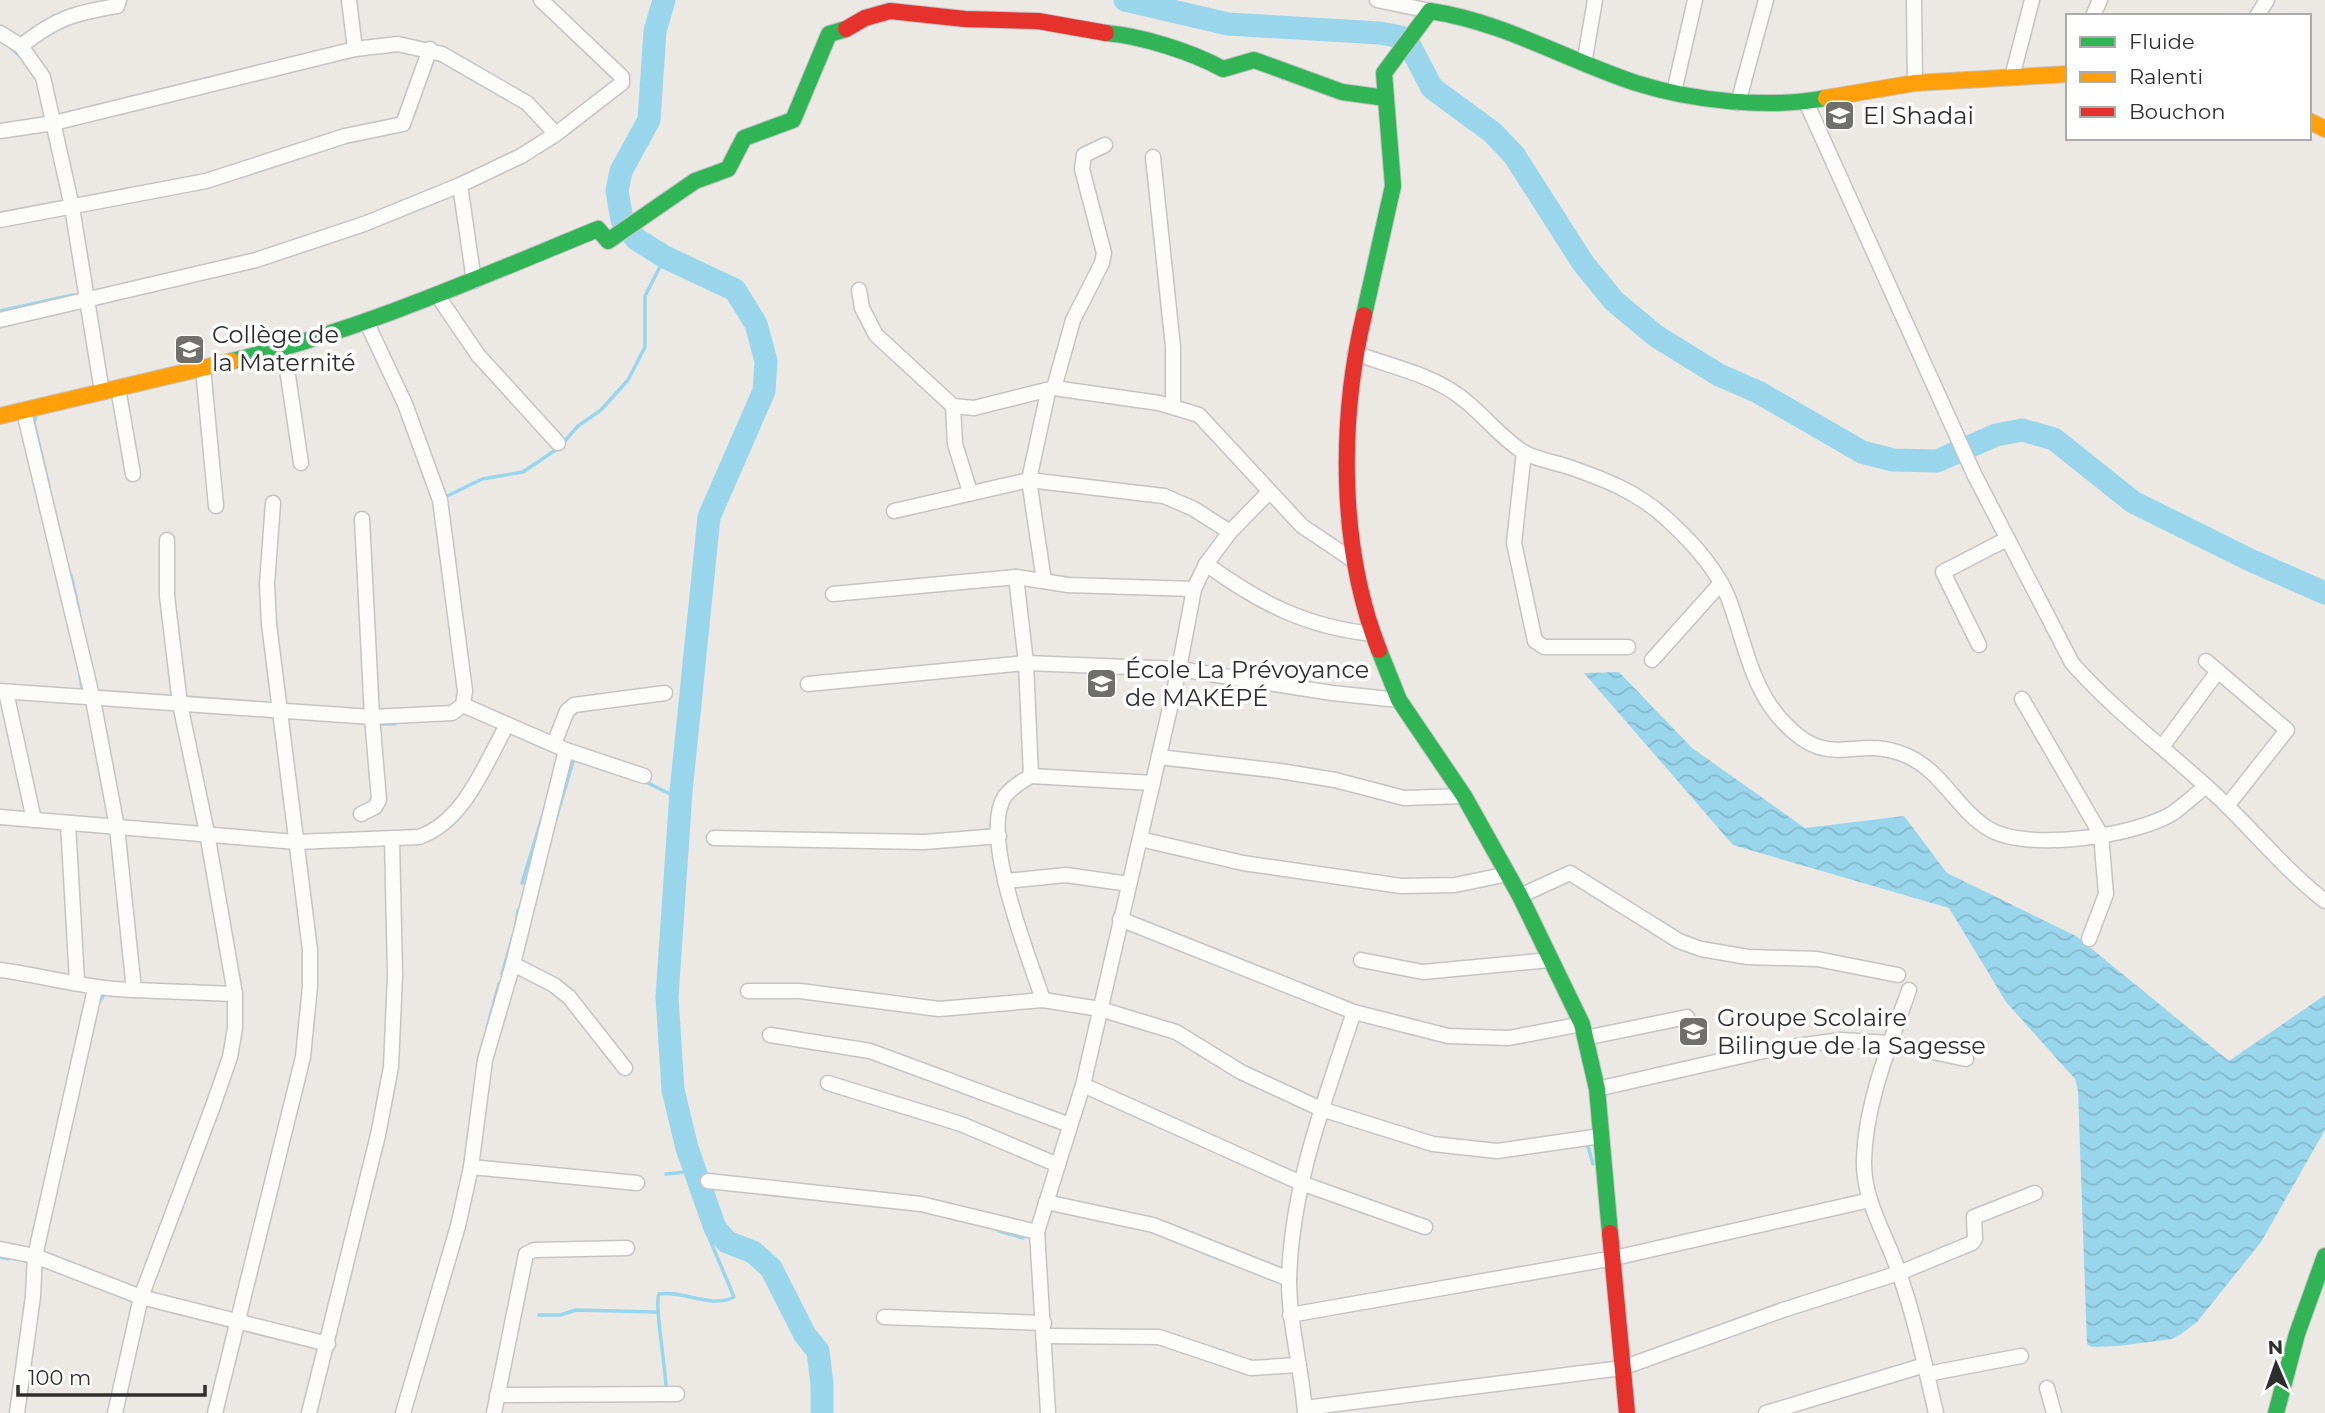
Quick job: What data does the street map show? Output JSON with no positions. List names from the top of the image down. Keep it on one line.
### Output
{"places":{"school or university":["El Shadai","Collège de la Maternité","École La Prévoyance de MAKÉPÉ","Groupe Scolaire Bilingue de la Sagesse"]},"legend":["Fluide","Ralenti","Bouchon"],"scale_bar":"100 m","north":"top"}
